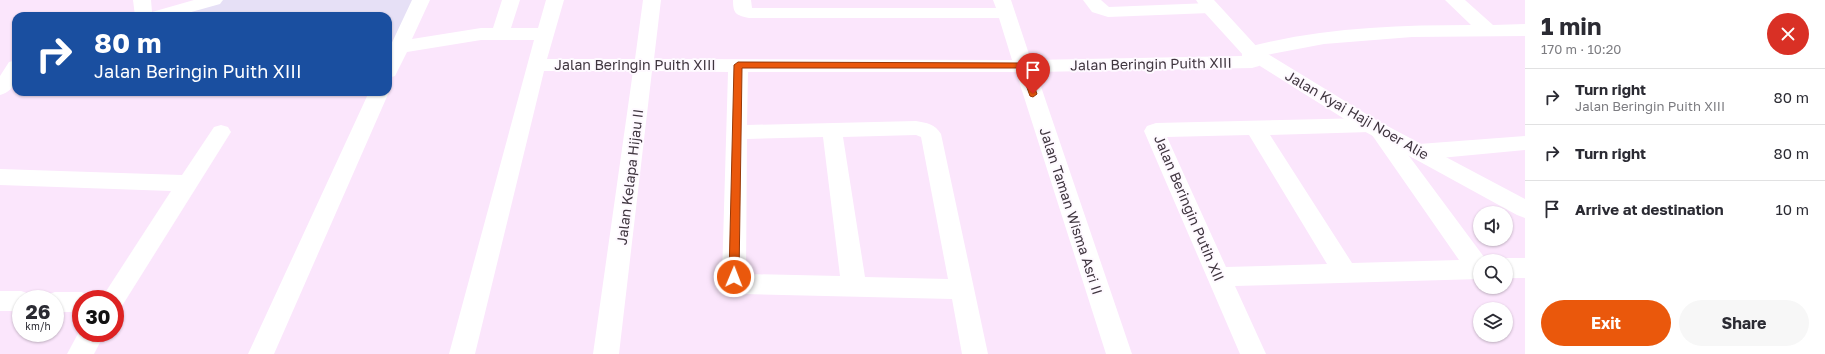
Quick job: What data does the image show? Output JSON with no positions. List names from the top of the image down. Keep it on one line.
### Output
{"streets":{"street":["Jalan Beringin Puith XIII","Jalan Kyai Haji Noer Alie","Jalan Kelapa Hijau II","Jalan Beringin Putih XII","Jalan Taman Wisma Asri II"]},"crossings":[["Jalan Beringin Puith XIII","Jalan Kyai Haji Noer Alie"],["Jalan Beringin Puith XIII","Jalan Kelapa Hijau II"],["Jalan Beringin Puith XIII","Jalan Taman Wisma Asri II"]],"page":{"heading":["1 min","170 m · 10:20"],"turn":["80 m","Jalan Beringin Puith XIII"],"list":[{"name":"Turn right","note":"Jalan Beringin Puith XIII","value":"80 m"},{"name":"Turn right","value":"80 m"},{"name":"Arrive at destination","value":"10 m"}],"speed":"26 km/h","limit":"30","buttons":["Exit","Share"]}}
